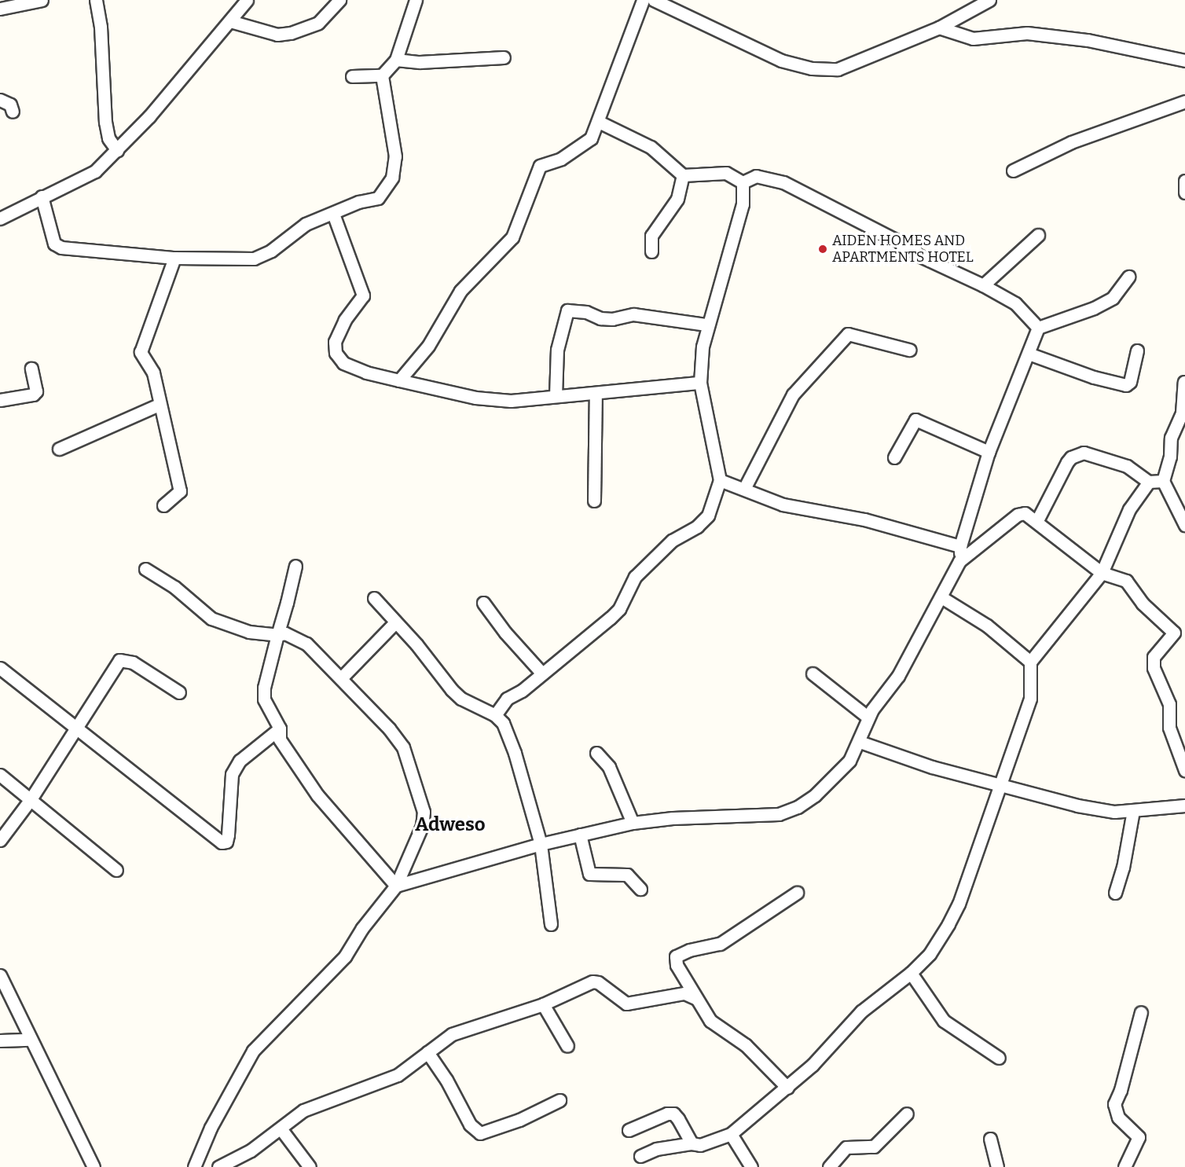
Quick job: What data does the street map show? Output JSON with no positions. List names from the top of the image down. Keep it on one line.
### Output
{"districts":["Adweso"],"places":["AIDEN HOMES AND APARTMENTS HOTEL"]}
